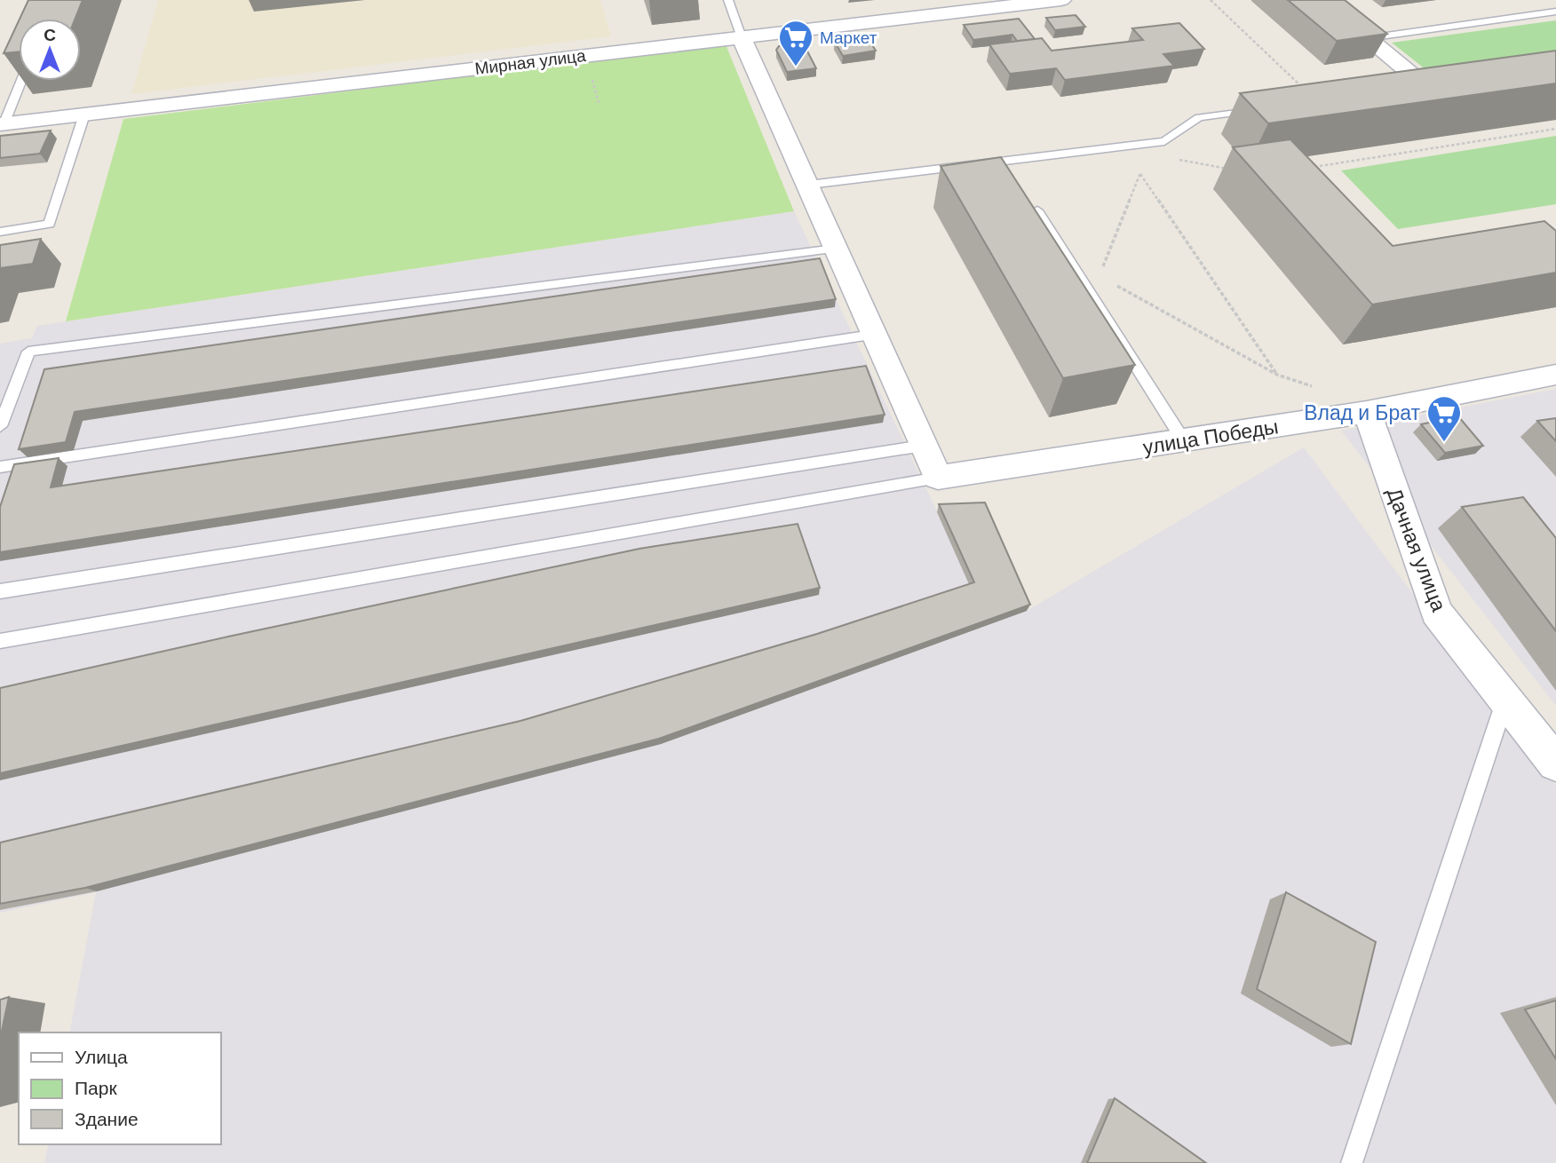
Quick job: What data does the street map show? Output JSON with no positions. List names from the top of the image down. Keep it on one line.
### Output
{"streets":{"street":["Мирная улица","улица Победы","Дачная улица"]},"crossings":[["улица Победы","Дачная улица"]],"places":{"supermarket":["Маркет","Влад и Брат"]},"legend":["Улица","Парк","Здание"],"north":"top"}
